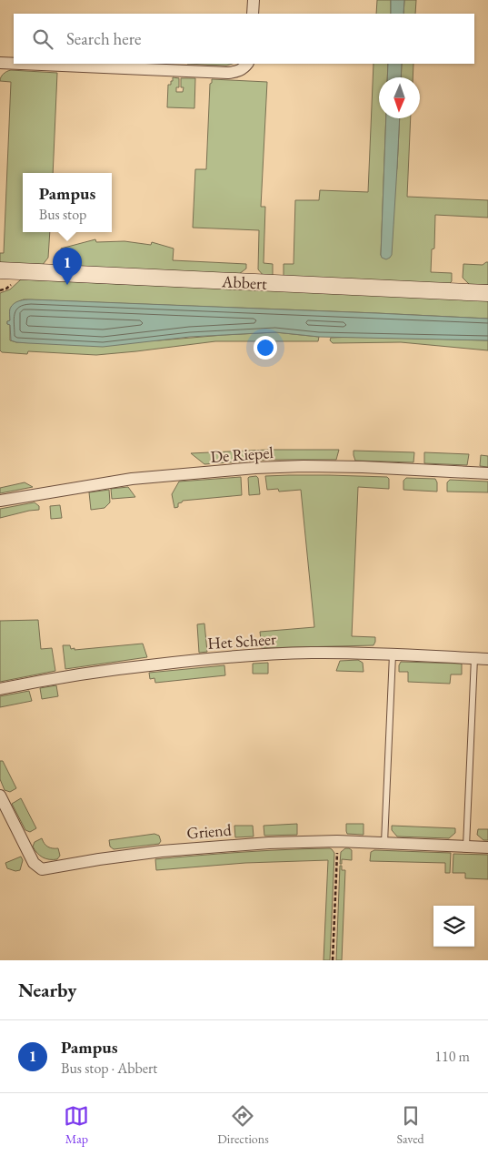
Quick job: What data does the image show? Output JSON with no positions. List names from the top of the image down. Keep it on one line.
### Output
{"streets":{"street":["Abbert","De Riepel","Het Scheer","Griend"]},"north":"bottom","page":{"search":"Search here","popup":["Pampus","Bus stop"],"pins":"1","heading":"Nearby","list":[{"mark":"1","name":"Pampus","note":"Bus stop · Abbert","value":"110 m"}],"nav":["Map","Directions","Saved"]}}
